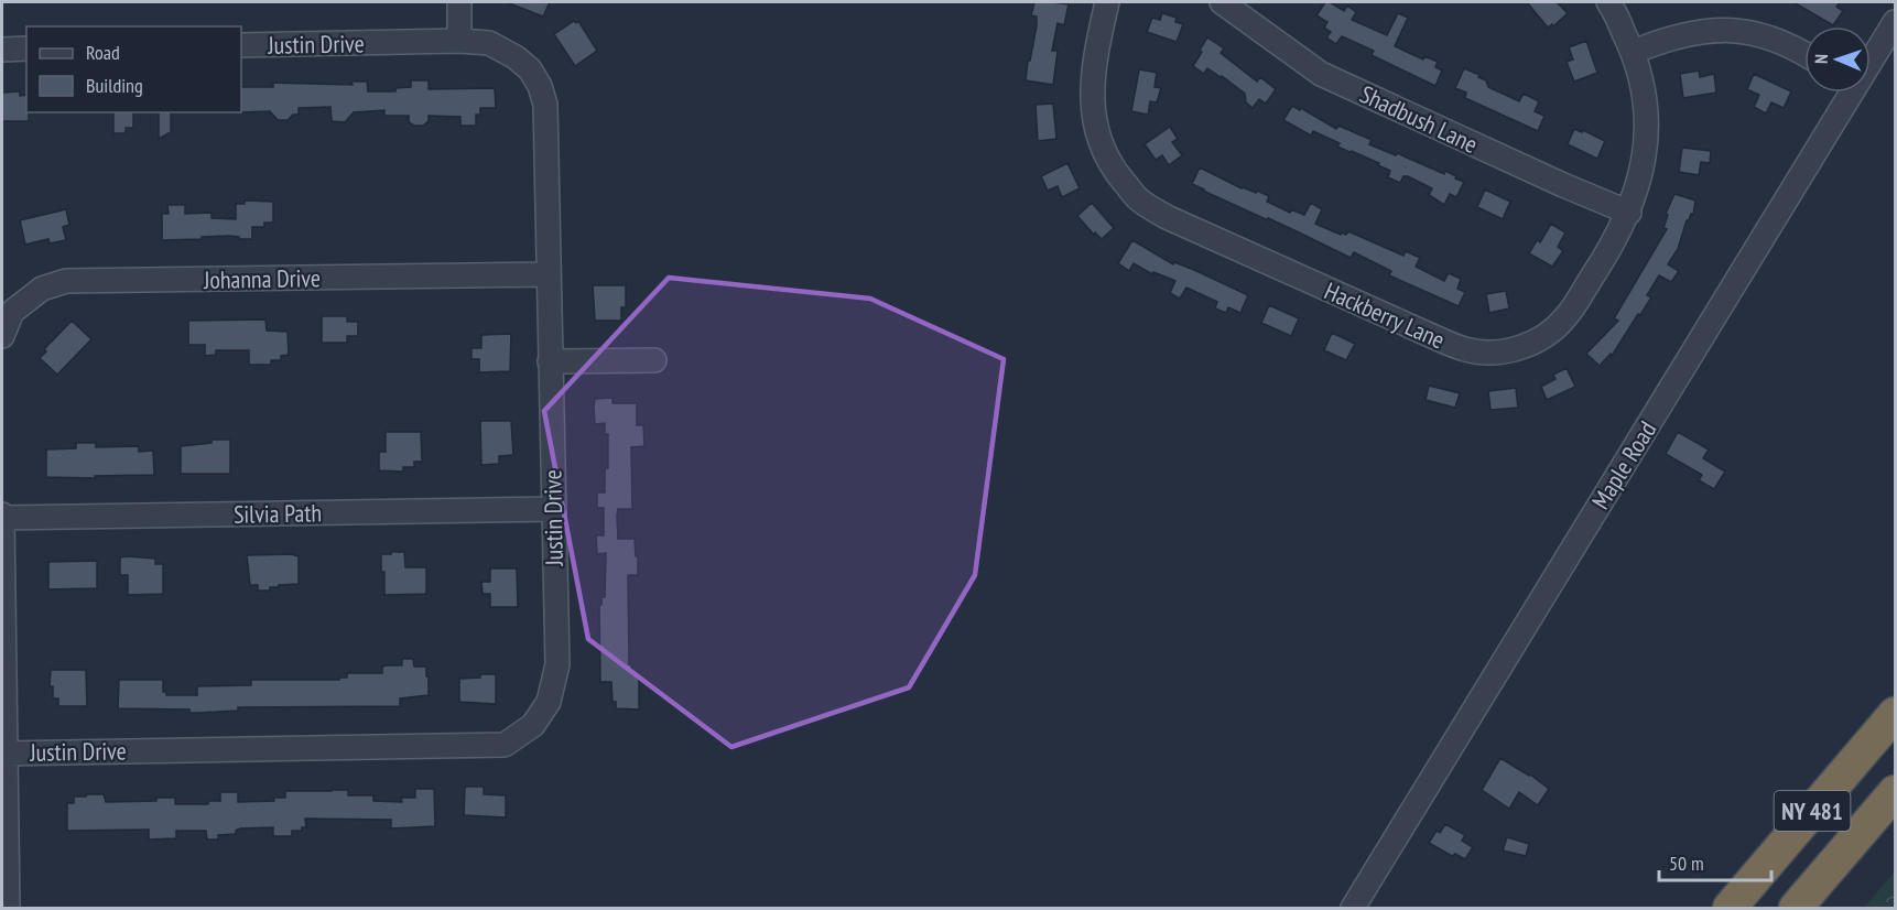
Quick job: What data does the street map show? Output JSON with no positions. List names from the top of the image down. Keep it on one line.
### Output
{"streets":{"highway":["NY 481"],"street":["Justin Drive","Shadbush Lane","Johanna Drive","Hackberry Lane","Maple Road","Silvia Path"]},"crossings":[["Justin Drive","Johanna Drive"],["Justin Drive","Silvia Path"],["Shadbush Lane","Hackberry Lane"]],"legend":["Road","Building"],"scale_bar":"50 m","north":"left"}
